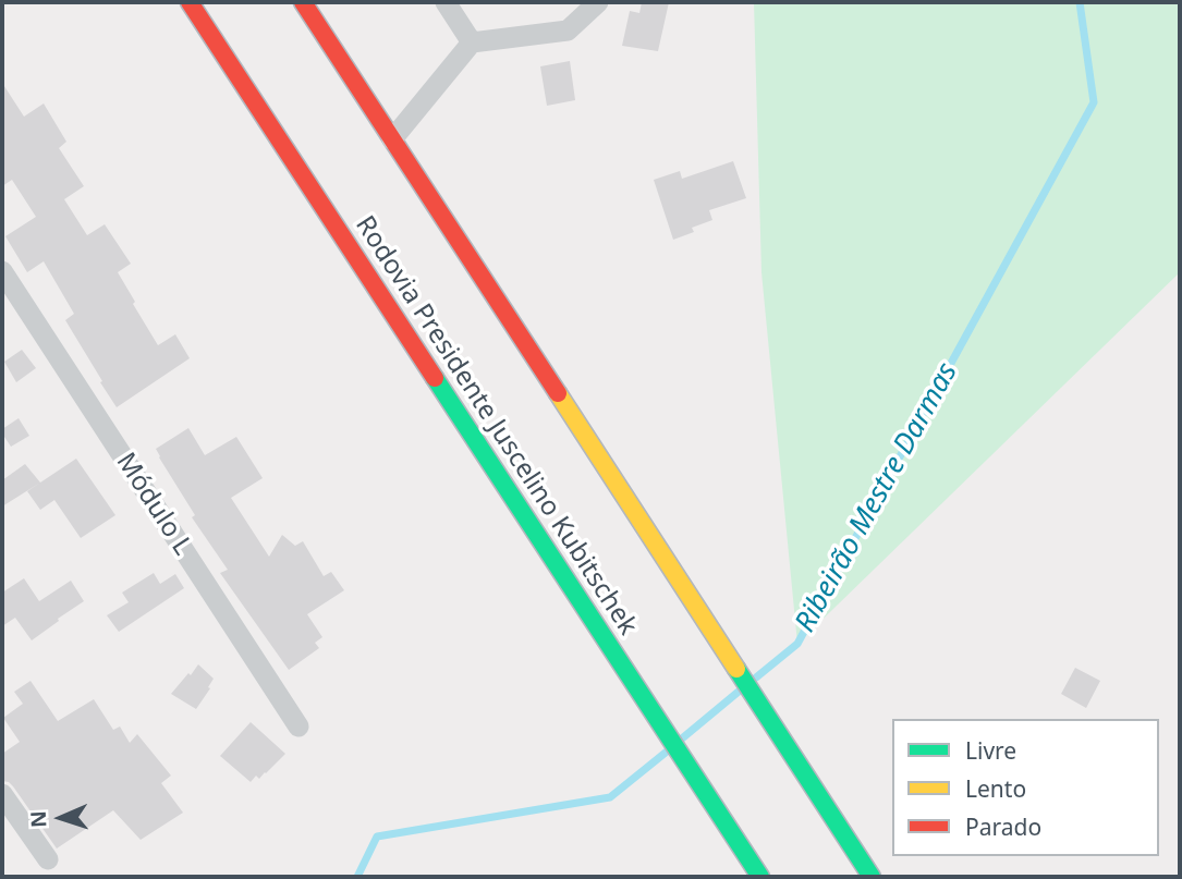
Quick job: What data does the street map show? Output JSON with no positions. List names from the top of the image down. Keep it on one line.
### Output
{"streets":{"highway":["Rodovia Presidente Juscelino Kubitschek"],"street":["Módulo L"]},"water":["Ribeirão Mestre Darmas"],"legend":["Livre","Lento","Parado"],"north":"left"}
